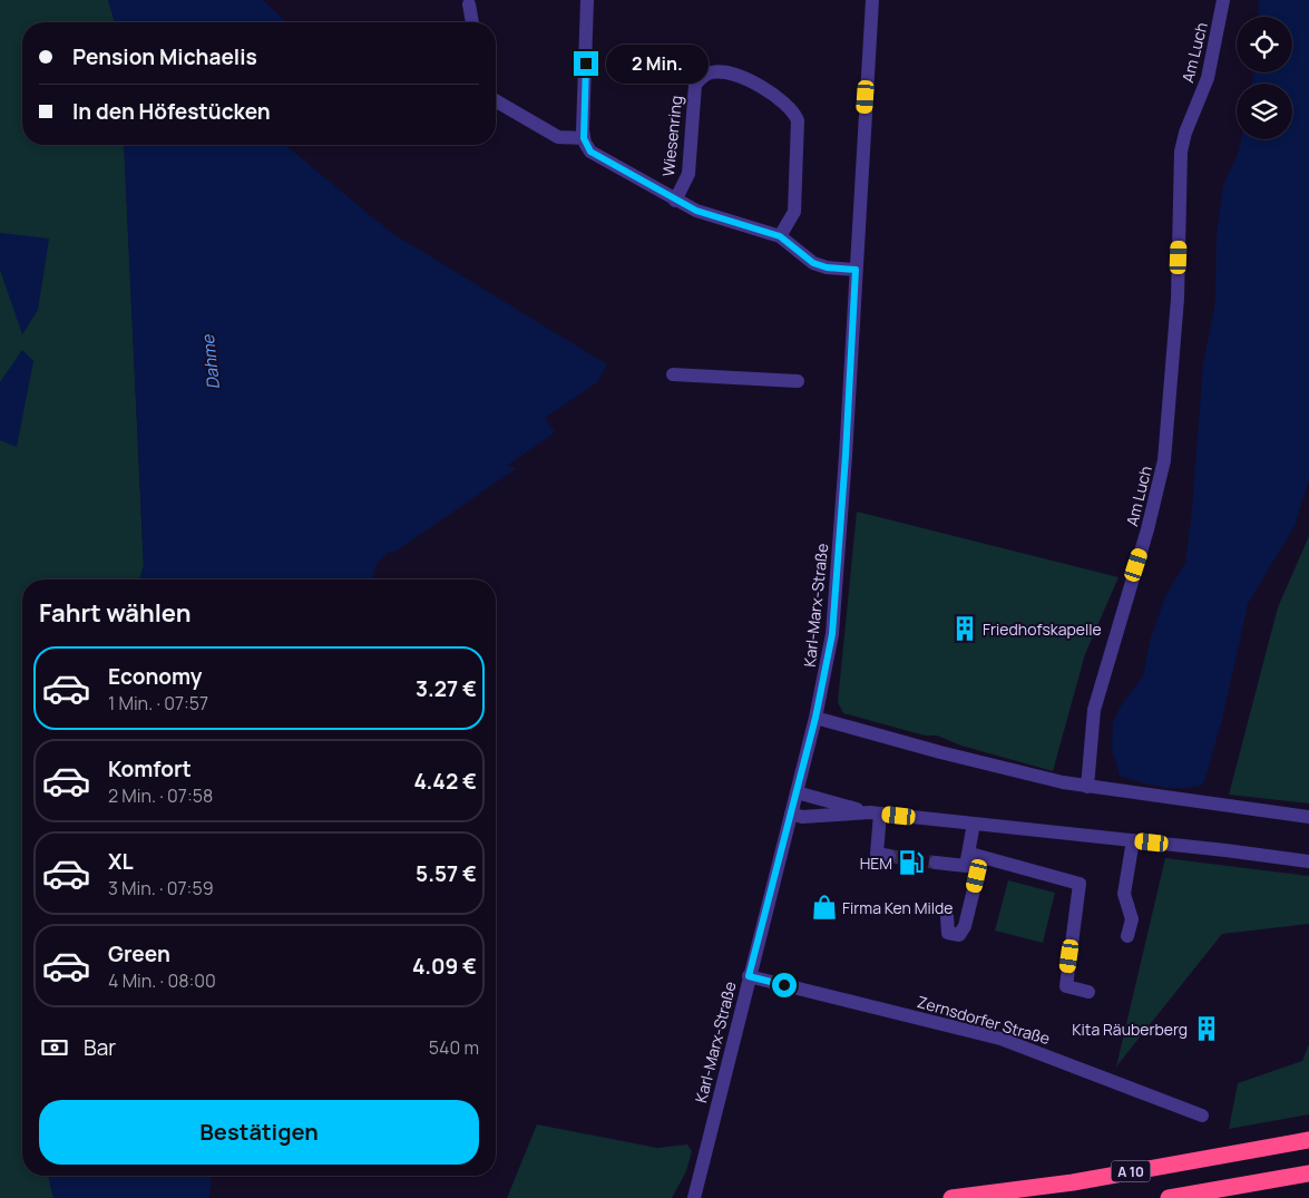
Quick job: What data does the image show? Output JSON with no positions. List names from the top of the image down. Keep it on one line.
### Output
{"streets":{"highway":["A 10"],"street":["Am Luch","Wiesenring","Karl-Marx-Straße","Zernsdorfer Straße"]},"crossings":[["Karl-Marx-Straße","Zernsdorfer Straße"]],"water":["Dahme"],"places":{"building":["Friedhofskapelle","Kita Räuberberg"],"fuel station":["HEM"],"shop":["Firma Ken Milde"]},"page":{"banner":["Pension Michaelis","In den Höfestücken"],"bubble":"2 Min.","heading":"Fahrt wählen","list":[{"name":"Economy","note":"1 Min. · 07:57","value":"3.27 €"},{"name":"Komfort","note":"2 Min. · 07:58","value":"4.42 €"},{"name":"XL","note":"3 Min. · 07:59","value":"5.57 €"},{"name":"Green","note":"4 Min. · 08:00","value":"4.09 €"}],"pay":["Bar","540 m"],"buttons":"Bestätigen"}}
